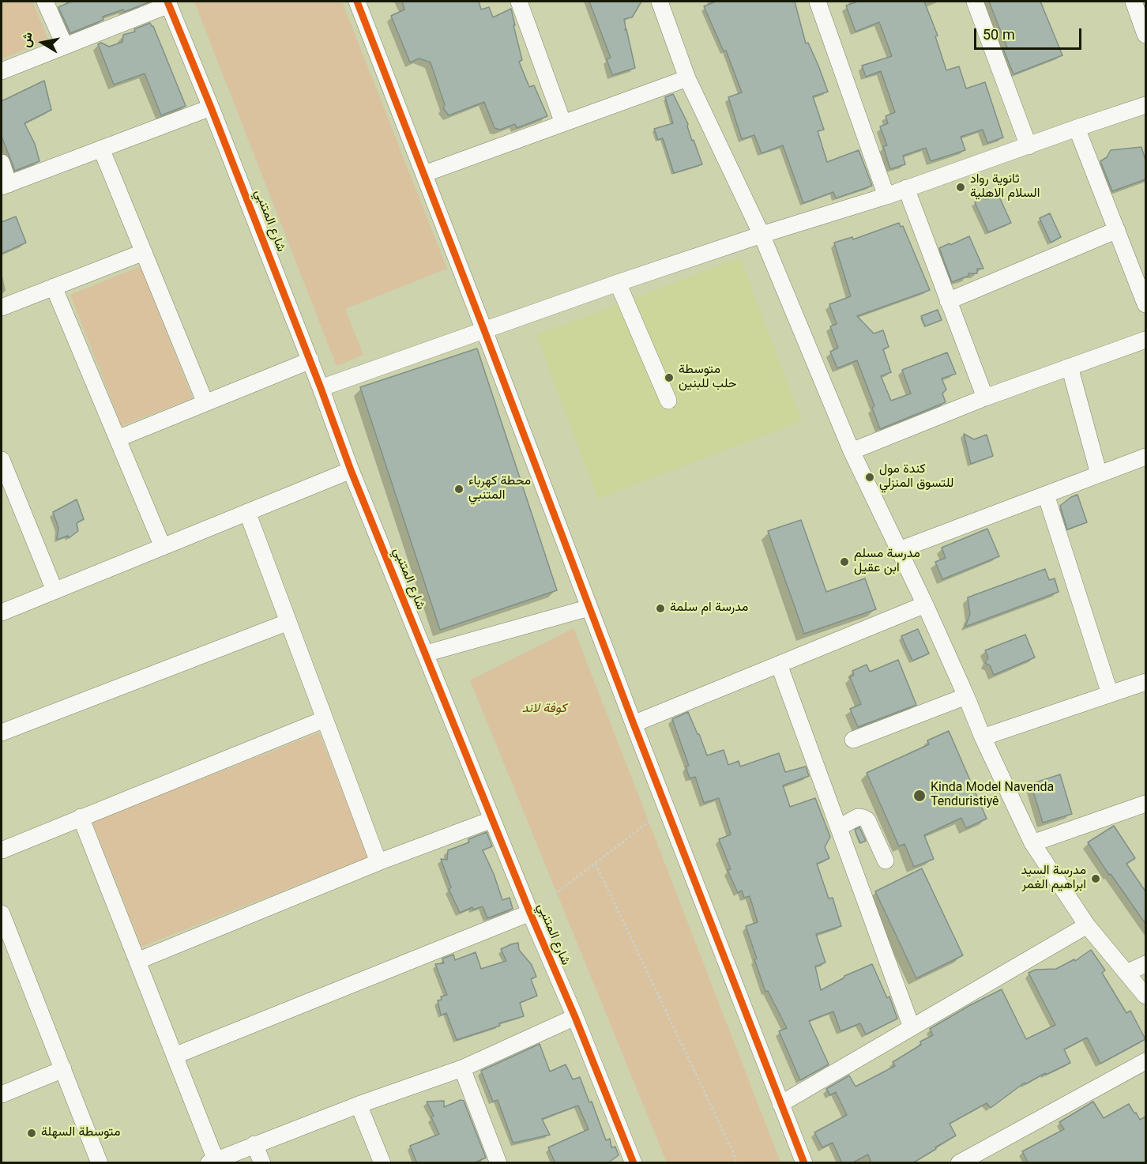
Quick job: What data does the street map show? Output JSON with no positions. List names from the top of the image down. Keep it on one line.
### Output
{"streets":{"street":["شارع المتنبي"]},"parks":["كوفة لاند"],"places":["ثانوية رواد السلام الاهلية","متوسطة حلب للبنين","كندة مول للتسوق المنزلي","محطة كهرباء المتنبي","مدرسة مسلم ابن عقيل","مدرسة ام سلمة","Kinda Model Navenda Tenduristiyê","مدرسة السيد ابراهيم الغمر","متوسطة السهلة"],"scale_bar":"50 m","north":"left"}
